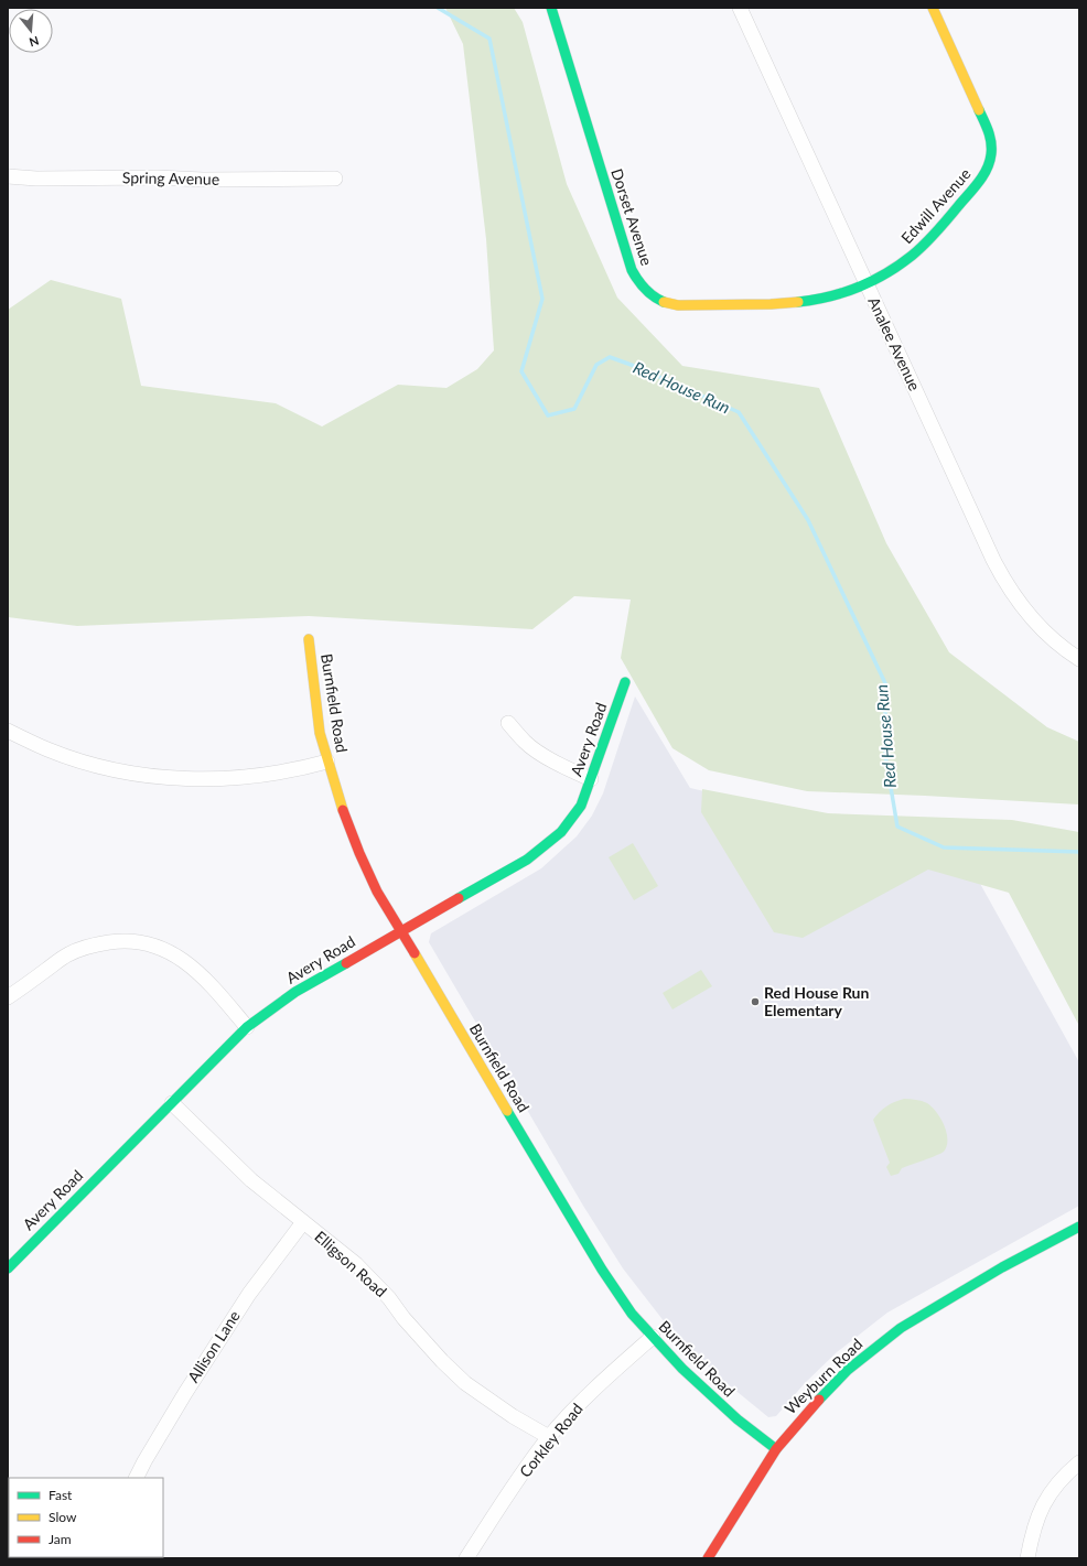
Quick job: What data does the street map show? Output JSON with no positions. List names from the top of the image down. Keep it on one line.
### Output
{"streets":{"street":["Spring Avenue","Edwill Avenue","Dorset Avenue","Analee Avenue","Burnfield Road","Avery Road","Elligson Road","Allison Lane","Weyburn Road","Corkley Road"]},"crossings":[["Edwill Avenue","Dorset Avenue"],["Edwill Avenue","Analee Avenue"],["Dorset Avenue","Analee Avenue"],["Burnfield Road","Avery Road"],["Burnfield Road","Weyburn Road"],["Burnfield Road","Corkley Road"],["Avery Road","Elligson Road"],["Elligson Road","Allison Lane"],["Elligson Road","Corkley Road"]],"water":["Red House Run"],"places":["Red House Run Elementary"],"legend":["Fast","Slow","Jam"],"north":"bottom"}
